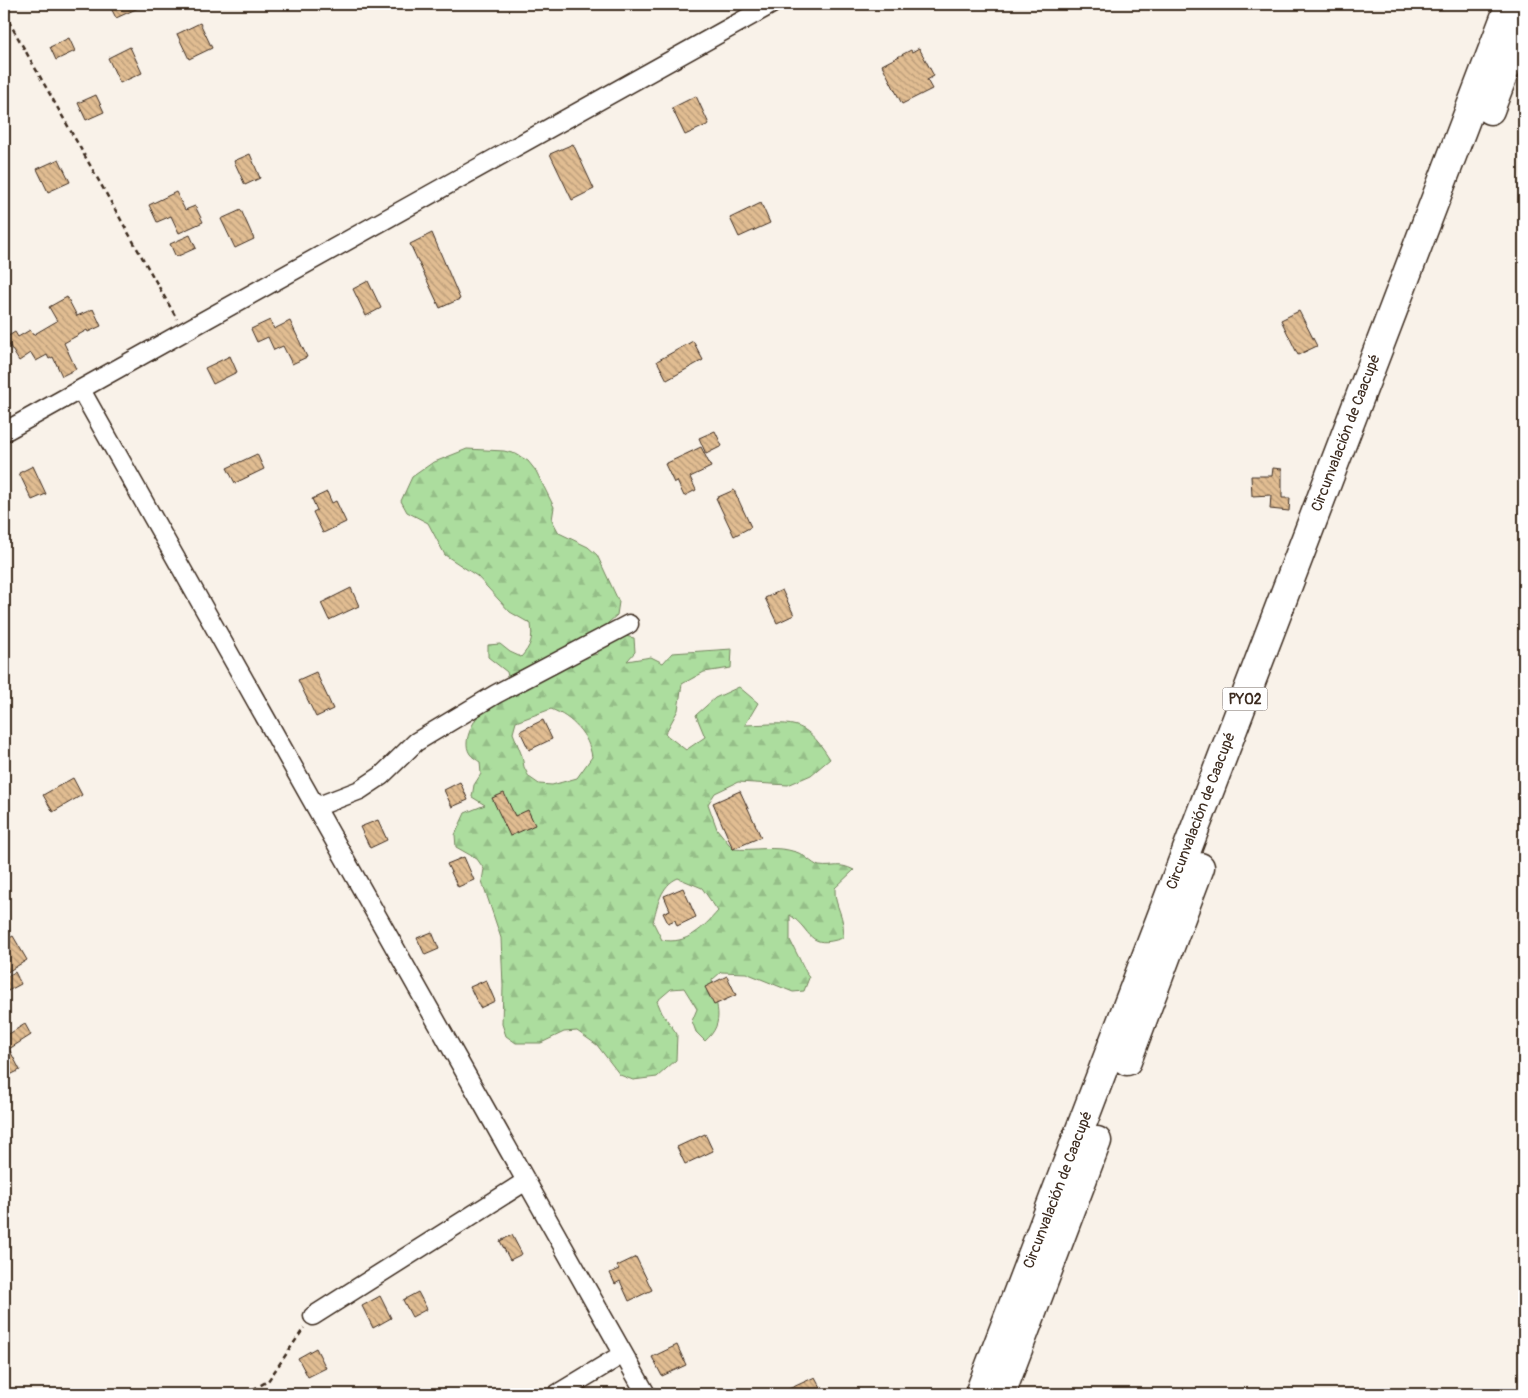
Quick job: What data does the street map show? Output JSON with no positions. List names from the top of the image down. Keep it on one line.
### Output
{"streets":{"highway":["Circunvalación de Caacupé","PY02"]}}
